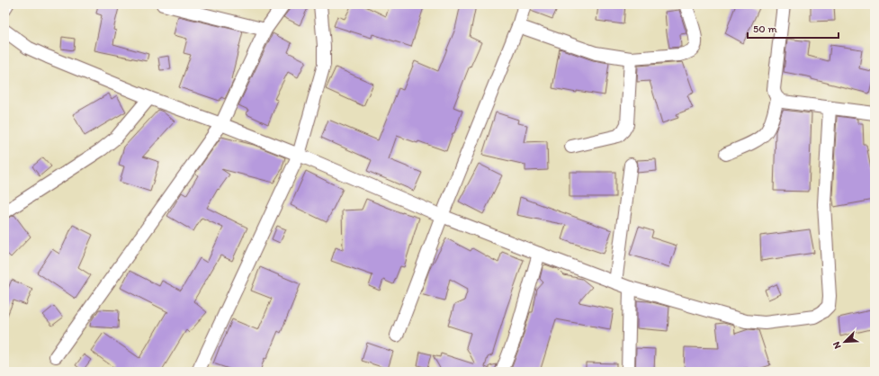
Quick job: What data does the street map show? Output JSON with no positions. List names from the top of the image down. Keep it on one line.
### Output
{"scale_bar":"50 m","north":"bottom left"}
